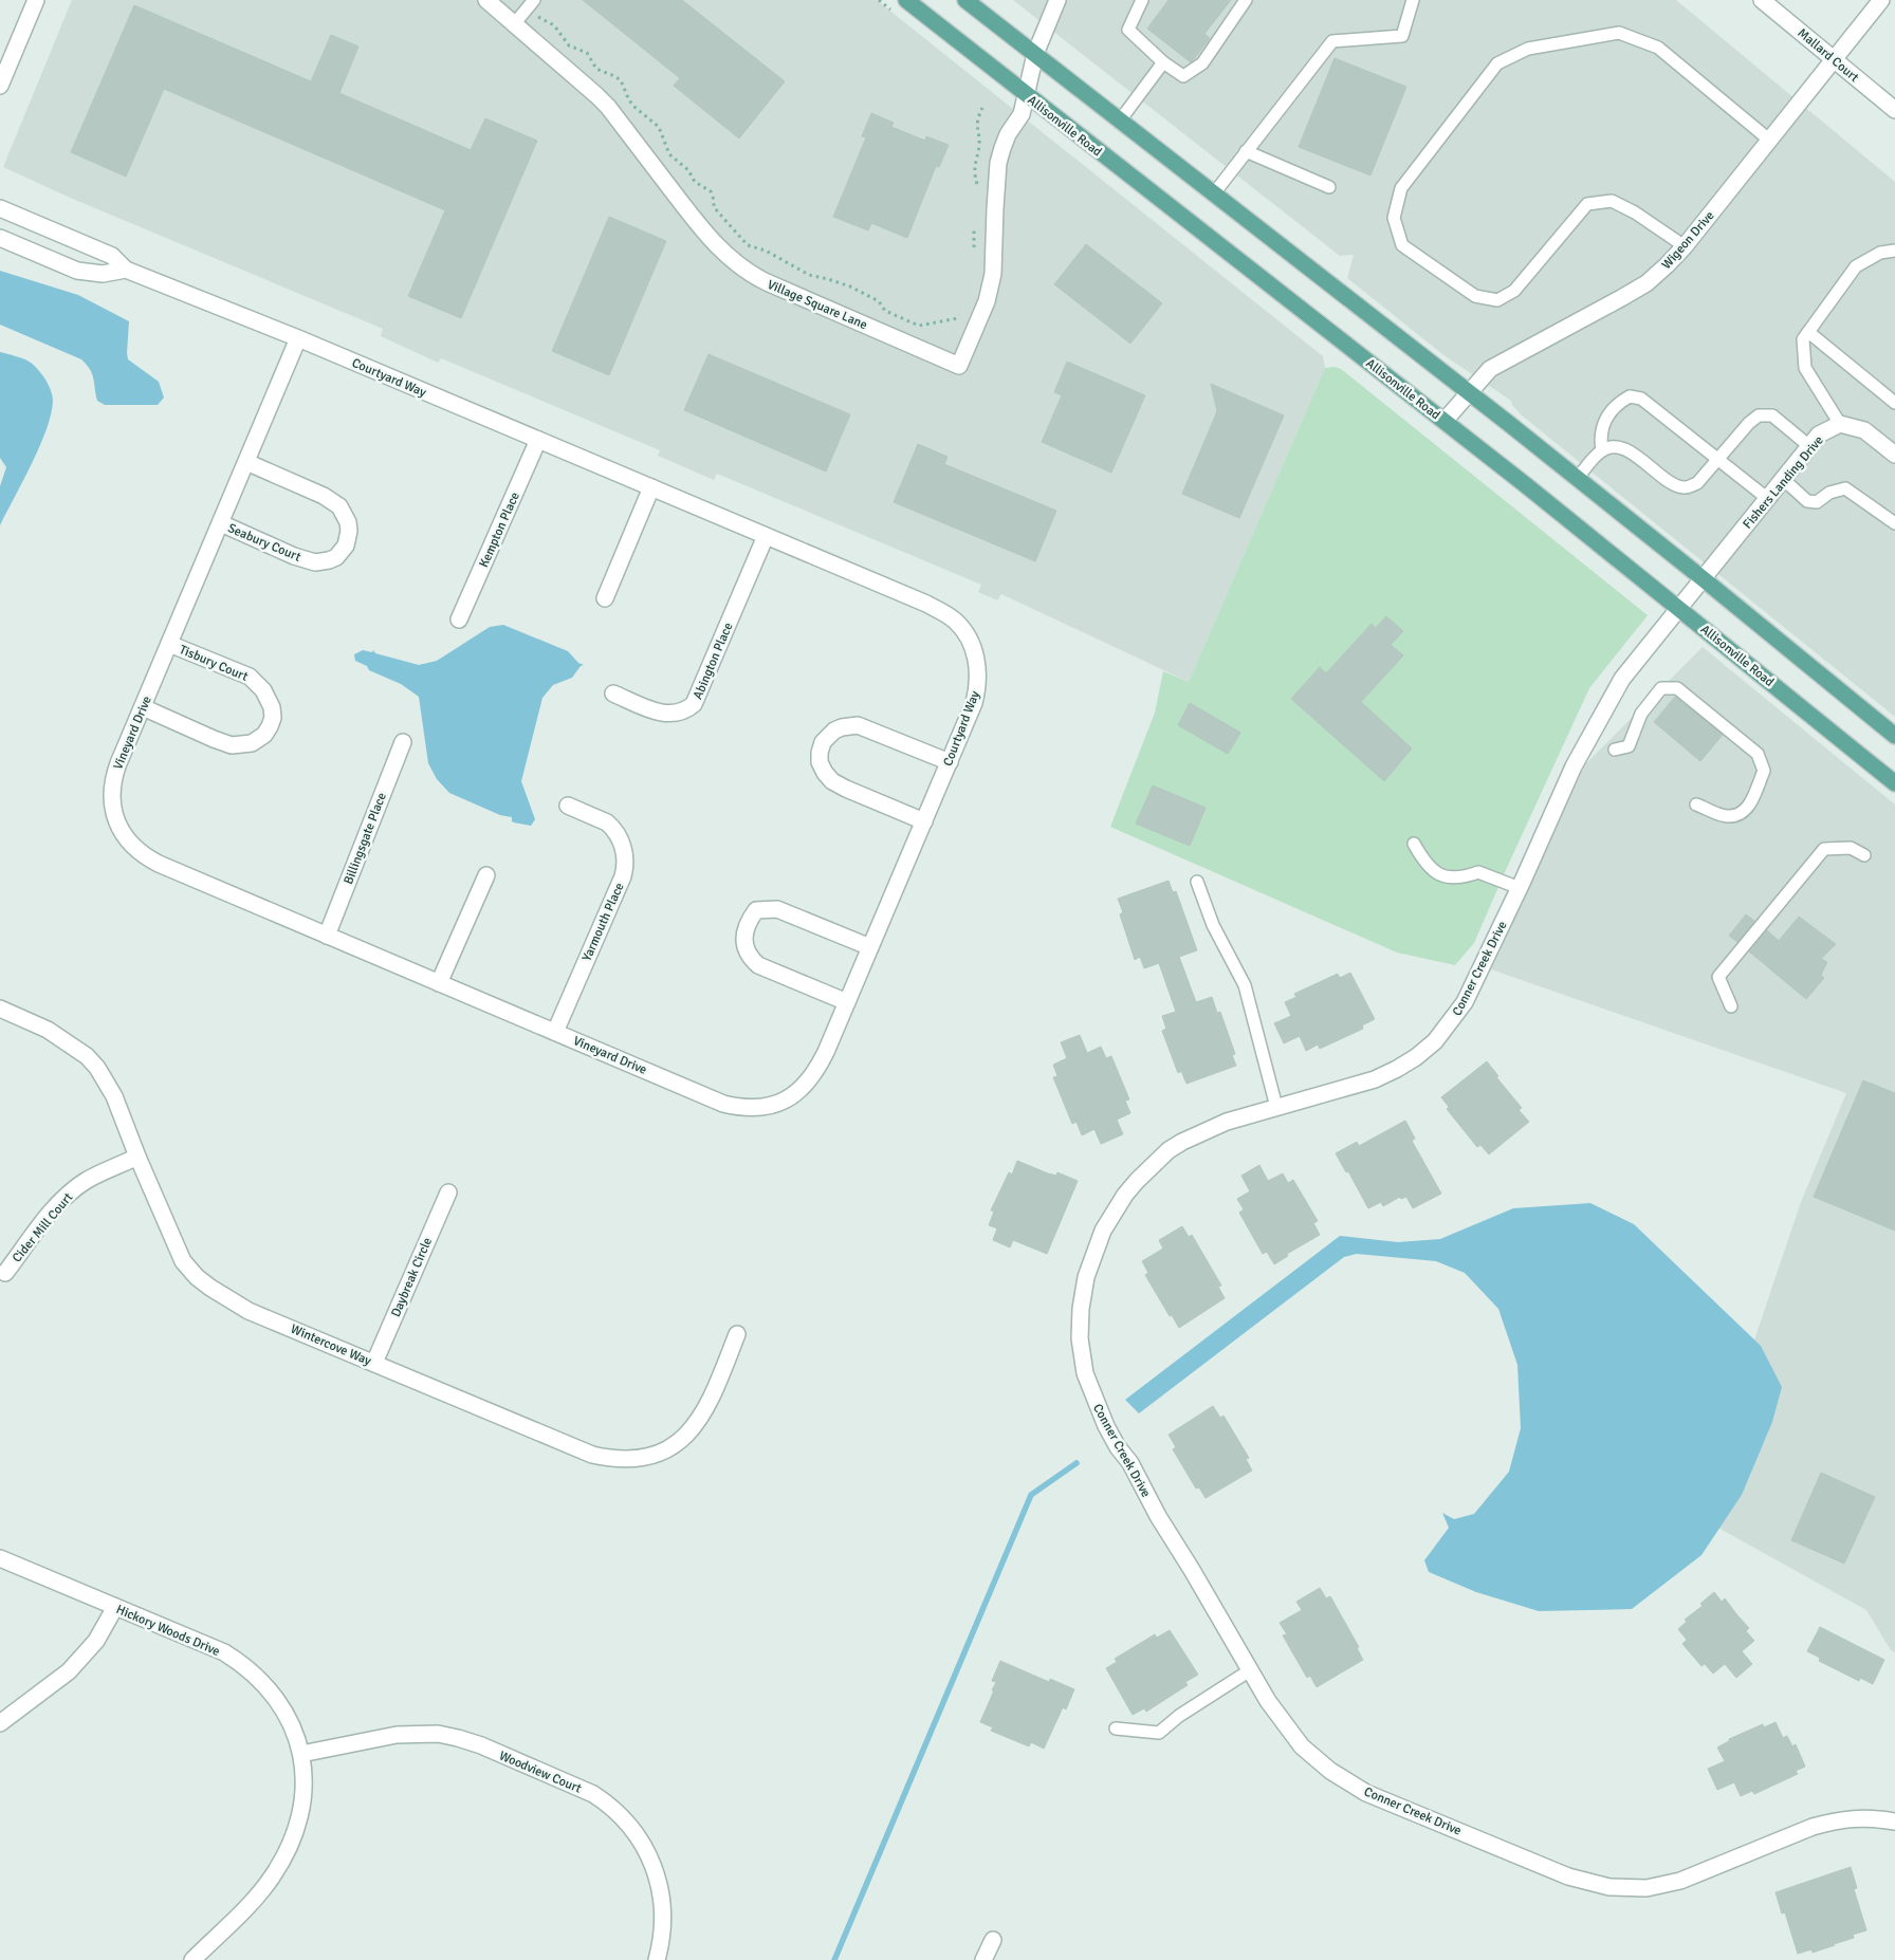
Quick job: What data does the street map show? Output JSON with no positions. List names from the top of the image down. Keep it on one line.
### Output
{"streets":{"main road":["Allisonville Road"],"street":["Mallard Court","Wigeon Drive","Village Square Lane","Courtyard Way","Fishers Landing Drive","Kempton Place","Seabury Court","Abington Place","Tisbury Court","Vineyard Drive","Billingsgate Place","Yarmouth Place","Conner Creek Drive","Cider Mill Court","Daybreak Circle","Wintercove Way","Hickory Woods Drive","Woodview Court"]},"crossings":[["Mallard Court","Wigeon Drive"],["Allisonville Road","Wigeon Drive"],["Allisonville Road","Village Square Lane"],["Allisonville Road","Conner Creek Drive"],["Courtyard Way","Kempton Place"],["Courtyard Way","Abington Place"],["Courtyard Way","Vineyard Drive"],["Fishers Landing Drive","Conner Creek Drive"],["Seabury Court","Vineyard Drive"],["Tisbury Court","Vineyard Drive"],["Vineyard Drive","Billingsgate Place"],["Vineyard Drive","Yarmouth Place"],["Cider Mill Court","Wintercove Way"],["Daybreak Circle","Wintercove Way"],["Hickory Woods Drive","Woodview Court"]]}
